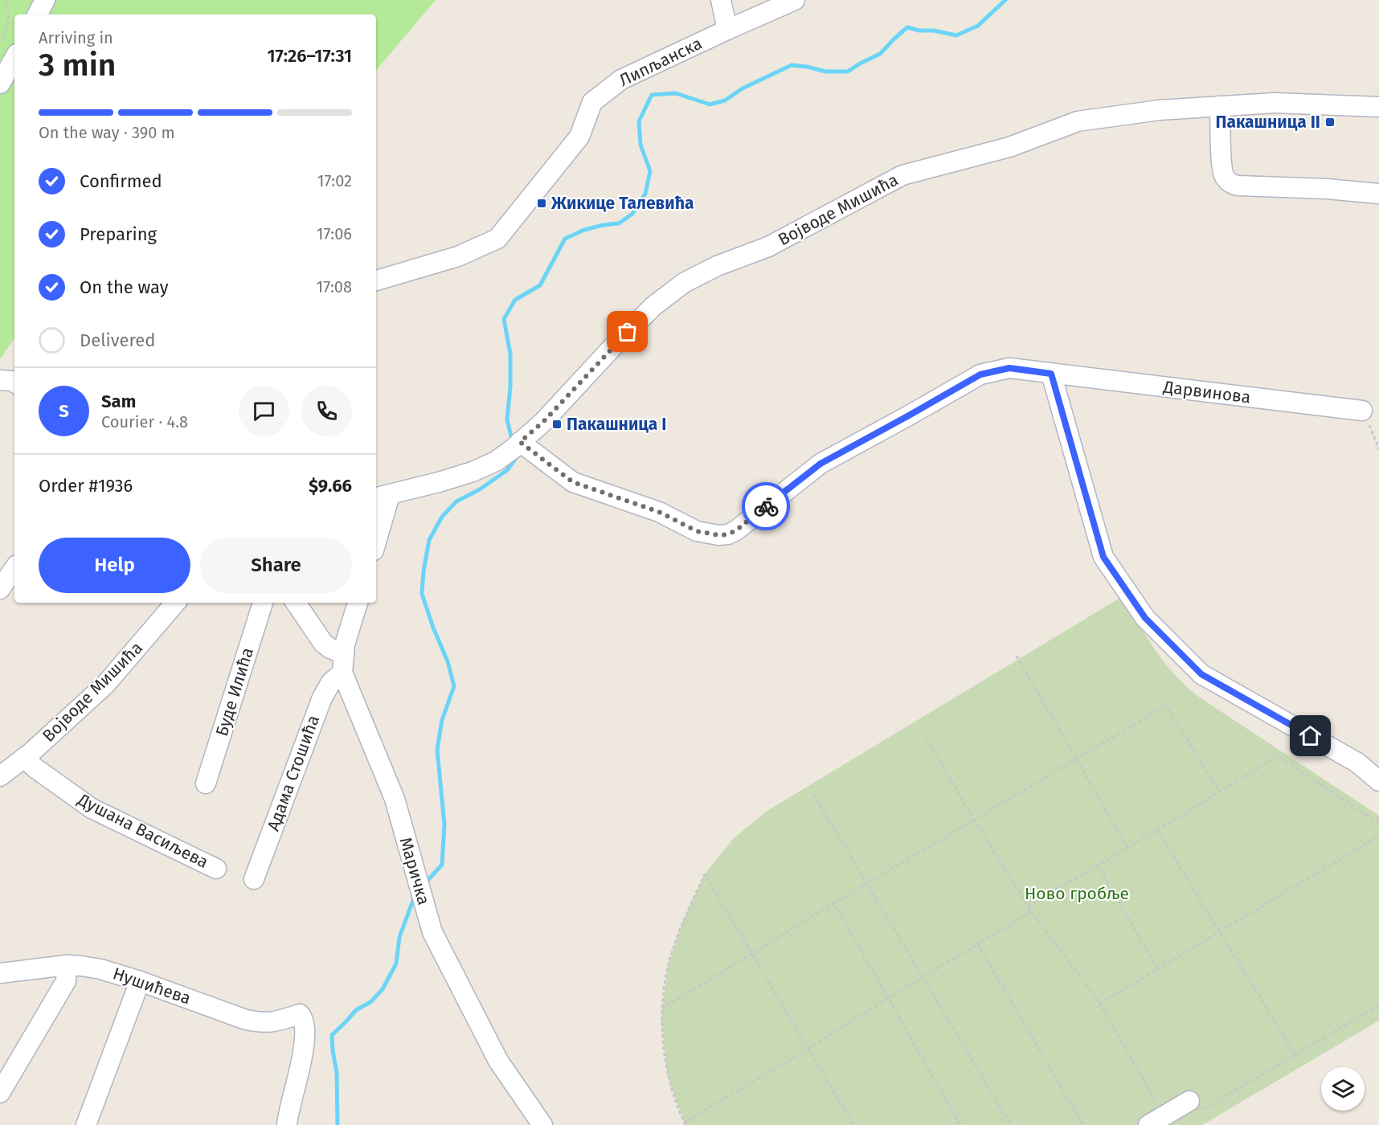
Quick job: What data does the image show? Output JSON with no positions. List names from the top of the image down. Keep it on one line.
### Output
{"streets":{"street":["Липљанска","Војводе Мишића","Дарвинова","Буде Илића","Адама Стошића","Душана Васиљева","Маричка","Нушићева"]},"crossings":[["Војводе Мишића","Дарвинова"],["Војводе Мишића","Душана Васиљева"],["Адама Стошића","Маричка"]],"parks":["Ново гробље"],"places":{"transit":["Пакашница II","Жикице Талевића","Пакашница I"]},"page":{"heading":["3 min","Arriving in","17:26–17:31"],"panel":["Sam","Courier · 4.8","Order #1936","$9.66"],"bar":"On the way · 390 m","list":[["Confirmed","17:02"],["Preparing","17:06"],["On the way","17:08"],"Delivered"],"round":"S","buttons":["Help","Share"]}}
